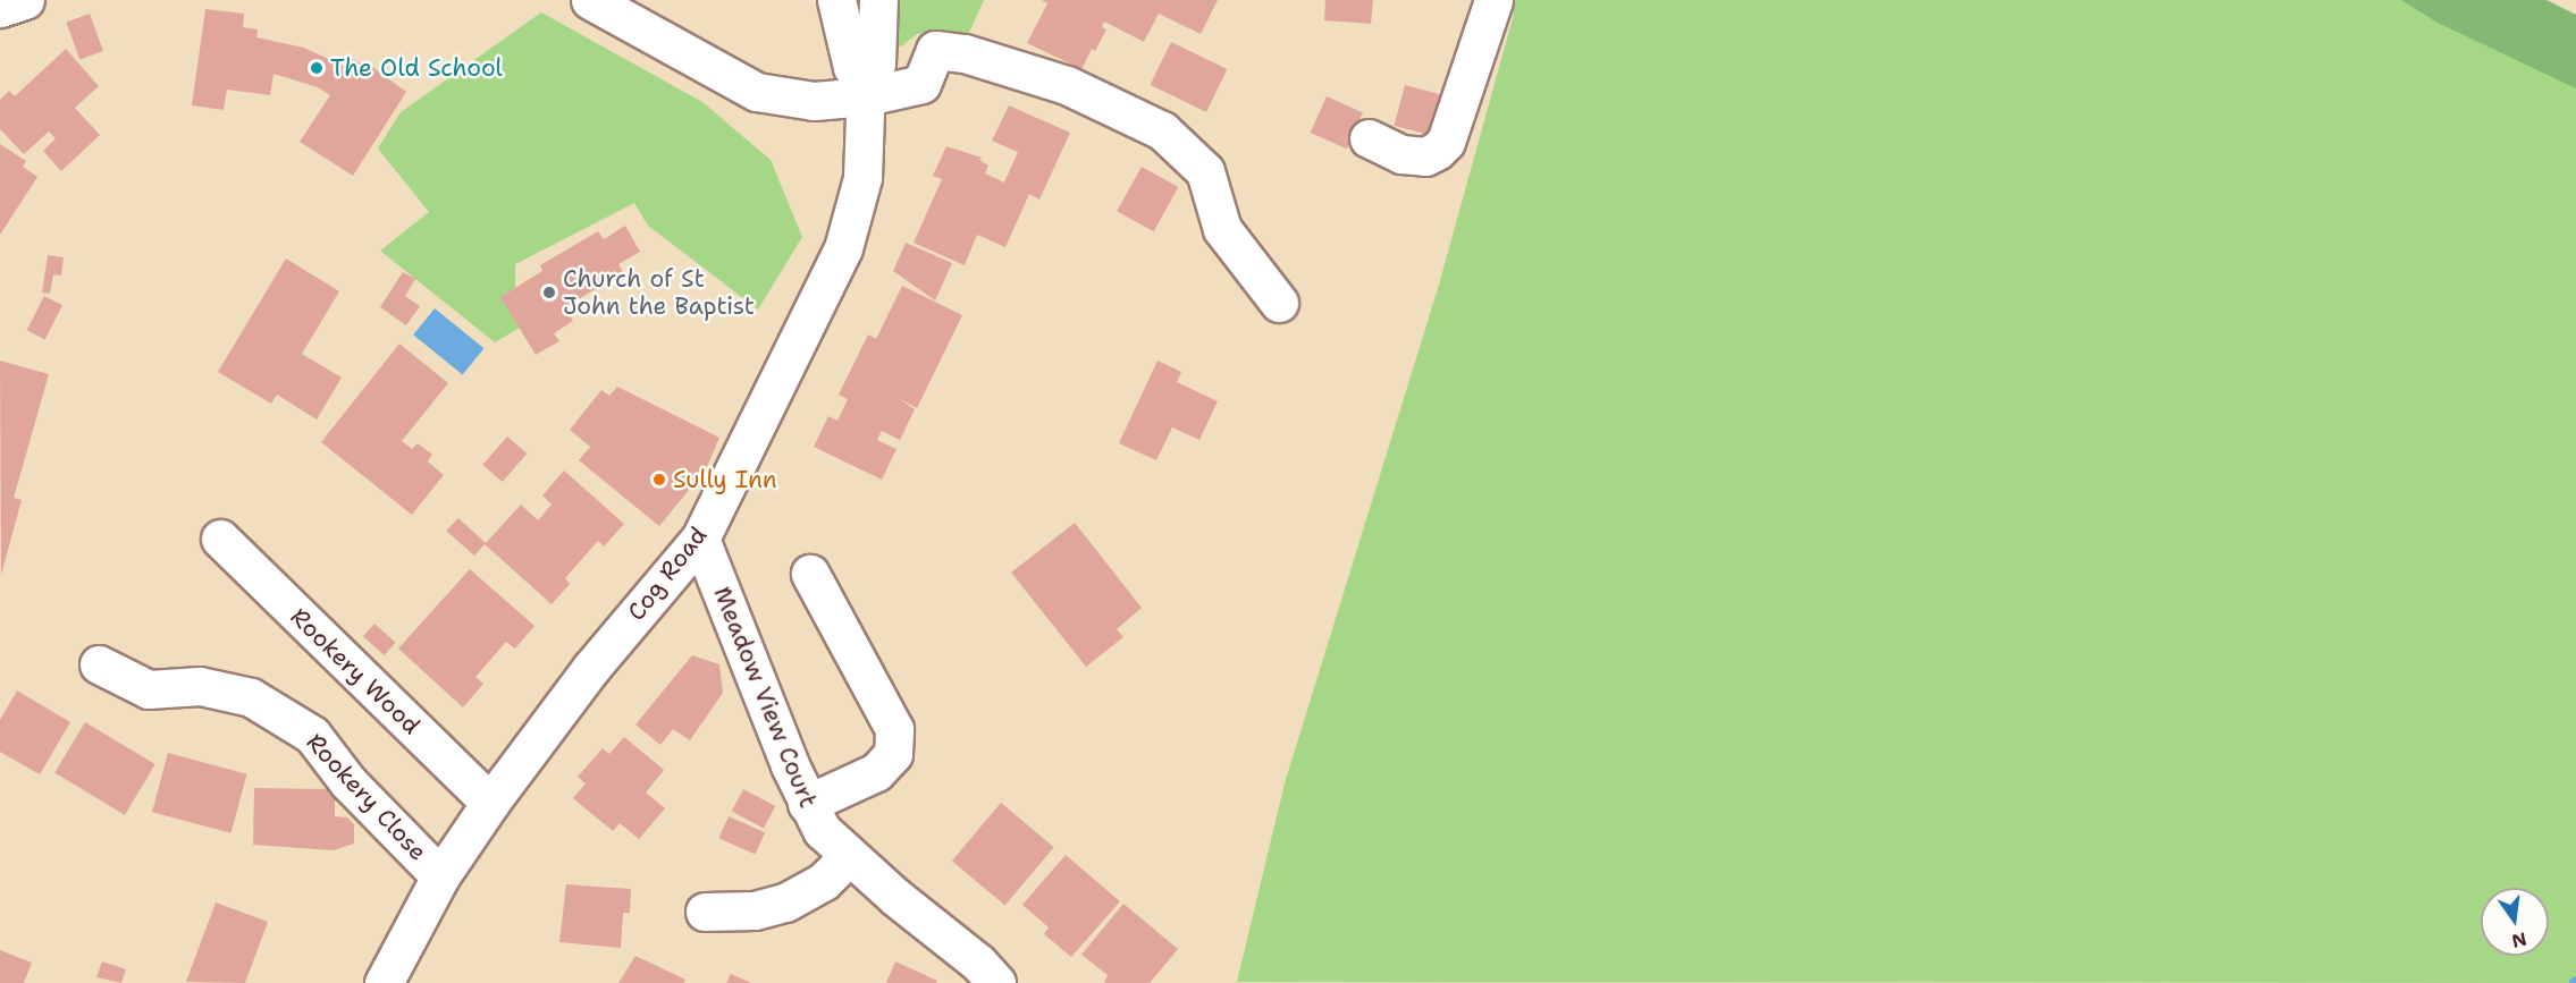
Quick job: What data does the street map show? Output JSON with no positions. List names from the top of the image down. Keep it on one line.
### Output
{"streets":{"street":["Cog Road","Rookery Wood","Meadow View Court","Rookery Close"]},"crossings":[["Cog Road","Rookery Wood"],["Cog Road","Meadow View Court"],["Cog Road","Rookery Close"]],"places":["The Old School","Church of St John the Baptist","Sully Inn"],"north":"bottom"}
